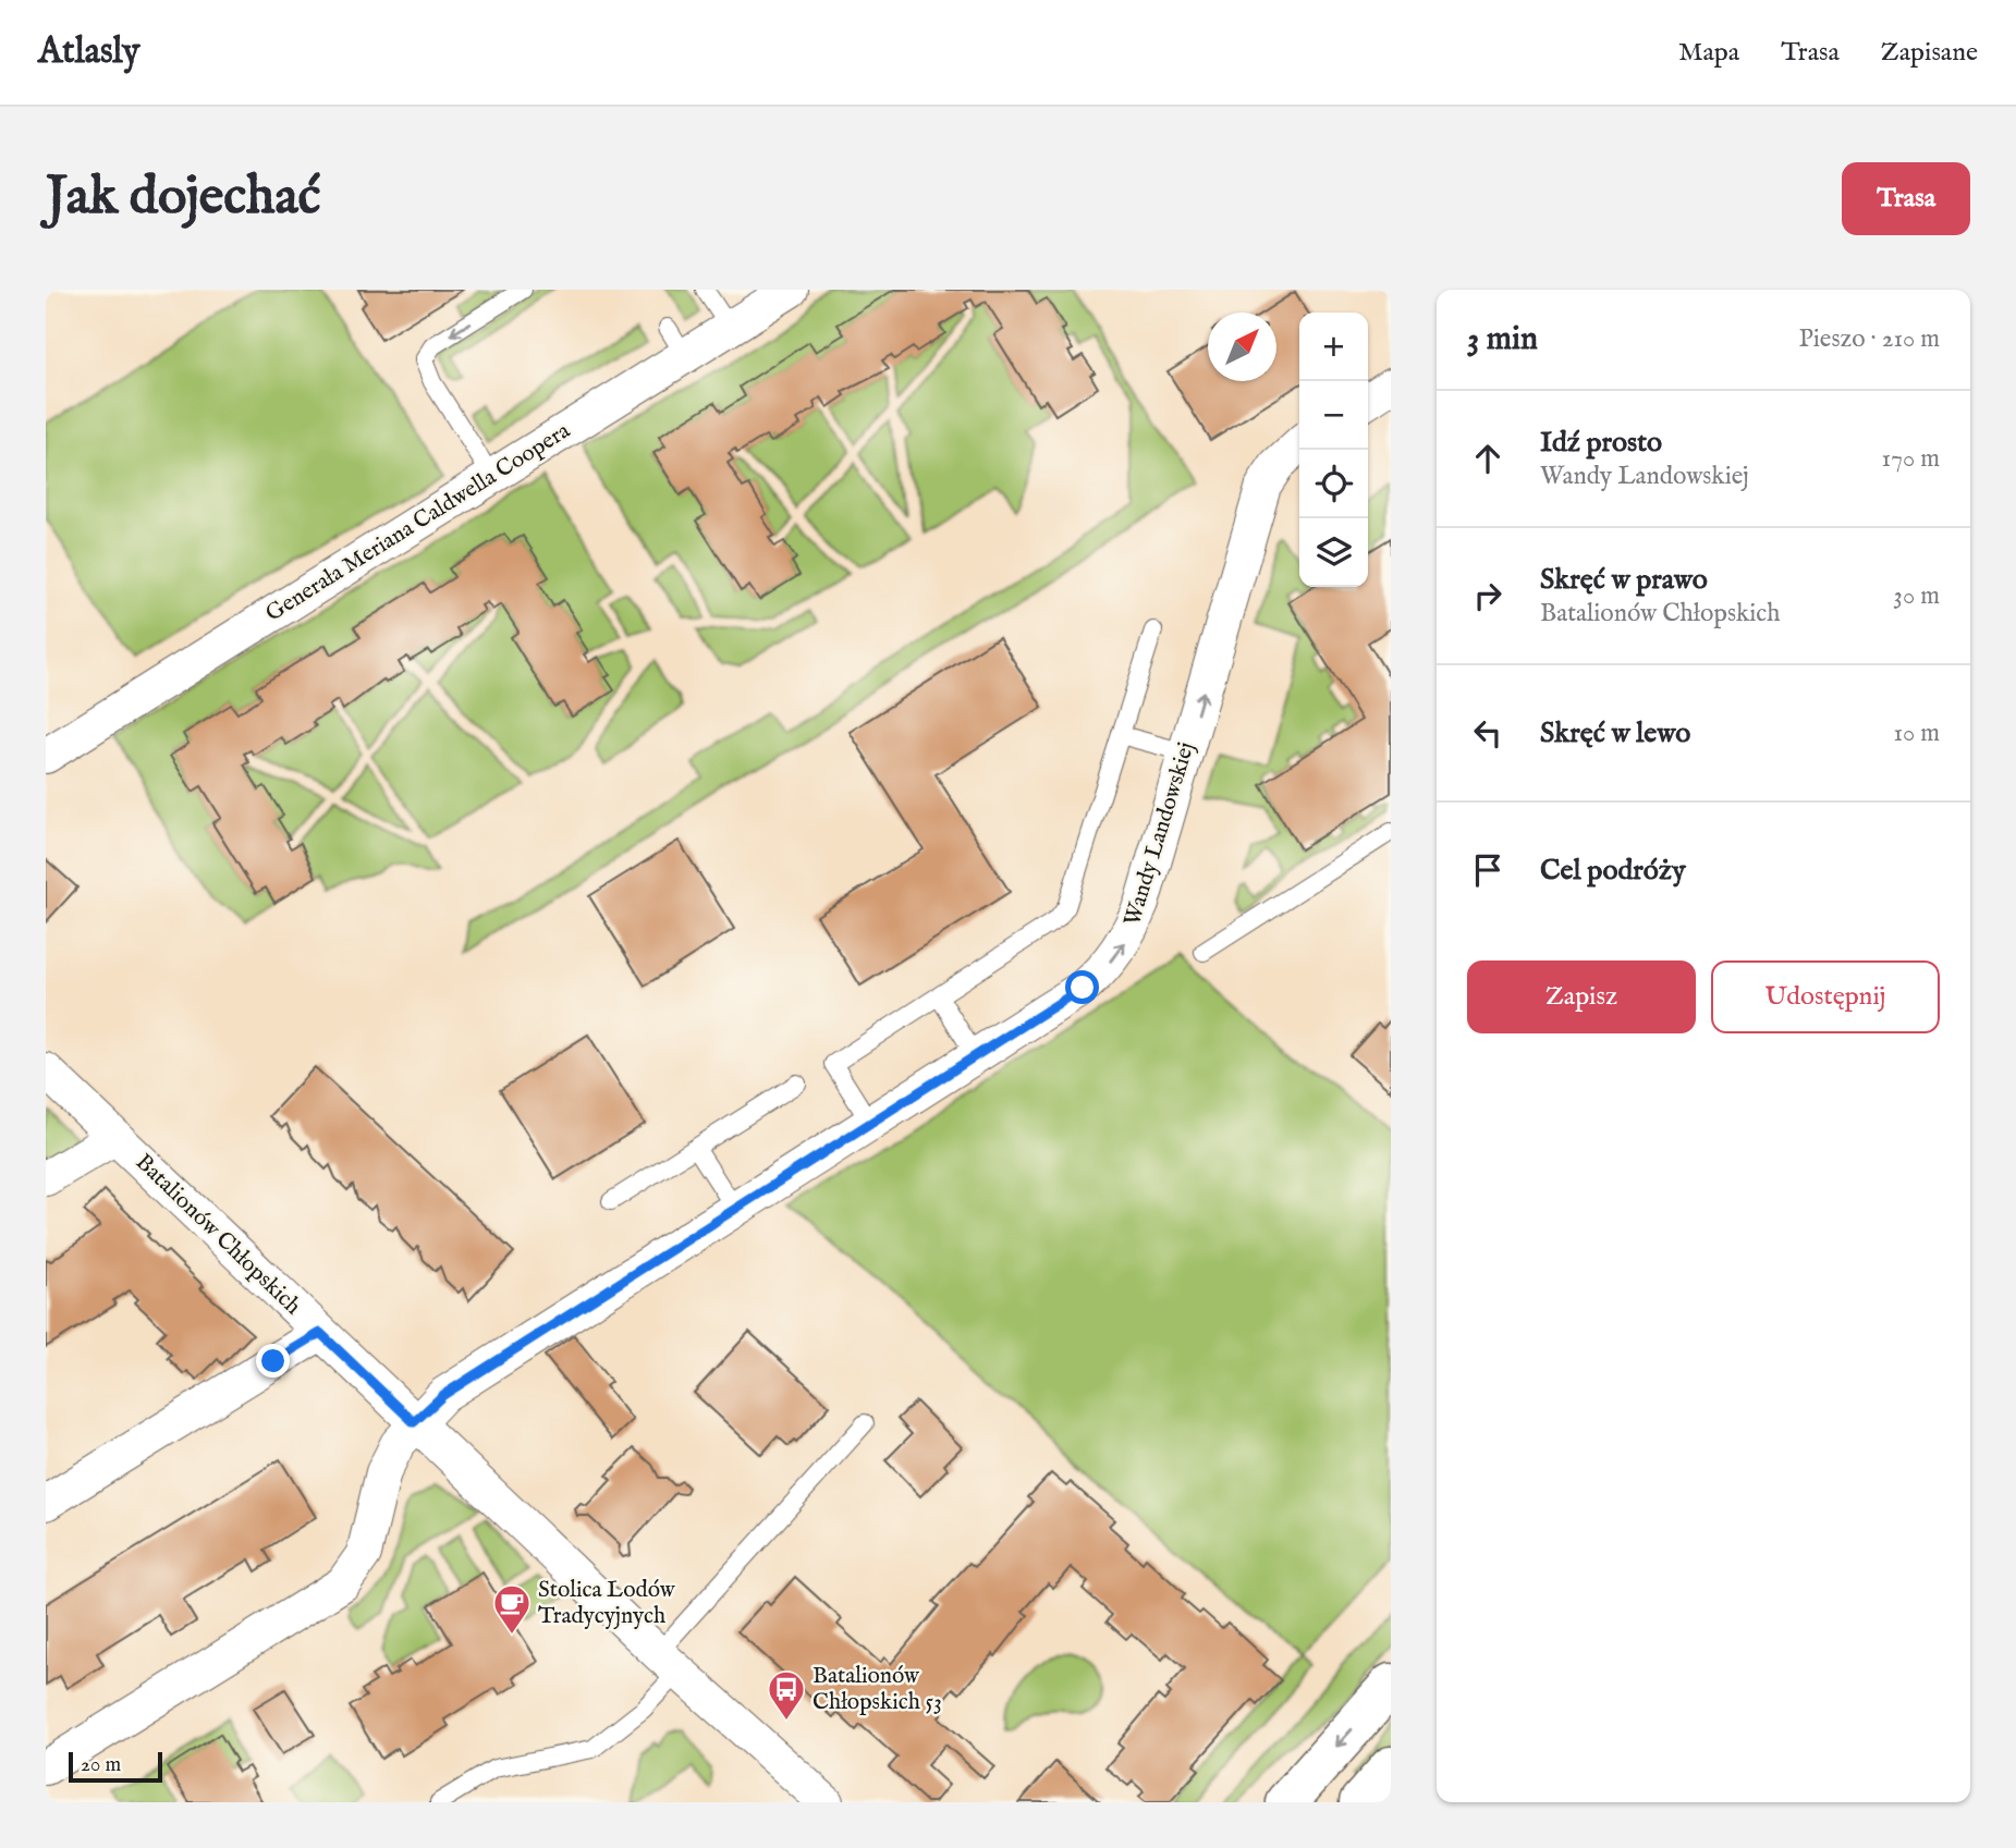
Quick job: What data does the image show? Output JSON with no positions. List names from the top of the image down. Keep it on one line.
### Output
{"streets":{"street":["Generała Meriana Caldwella Coopera","Wandy Landowskiej","Batalionów Chłopskich"]},"crossings":[["Wandy Landowskiej","Batalionów Chłopskich"]],"one_way":["Wandy Landowskiej"],"places":{"cafe":["Stolica Lodów Tradycyjnych"],"bus stop":["Batalionów Chłopskich 53"]},"scale_bar":"20 m","north":"top right","page":{"header":"Atlasly","nav":["Mapa","Trasa","Zapisane"],"buttons":["Trasa",["Zapisz","Udostępnij"]],"title":"Jak dojechać","heading":["3 min","Pieszo · 210 m"],"map_buttons":["+","−"],"list":[["Idź prosto","Wandy Landowskiej","170 m"],["Skręć w prawo","Batalionów Chłopskich","30 m"],["Skręć w lewo","10 m"],"Cel podróży"],"scale":"20 m"}}
